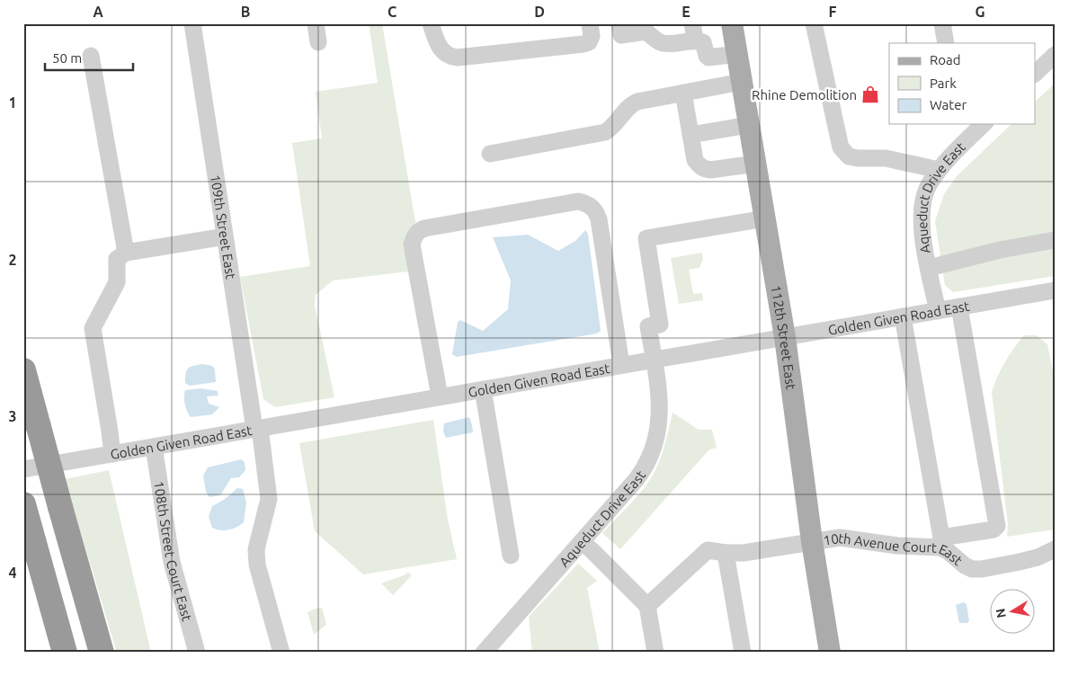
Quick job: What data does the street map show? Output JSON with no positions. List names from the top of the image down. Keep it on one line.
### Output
{"streets":{"main road":["112th Street East"],"street":["Aqueduct Drive East","109th Street East","Golden Given Road East","108th Street Court East","10th Avenue Court East"]},"crossings":[["Aqueduct Drive East","Golden Given Road East"],["Aqueduct Drive East","112th Street East"],["109th Street East","Golden Given Road East"],["Golden Given Road East","112th Street East"],["Golden Given Road East","108th Street Court East"],["112th Street East","10th Avenue Court East"]],"places":{"shop":["Rhine Demolition"]},"legend":["Road","Park","Water"],"scale_bar":"50 m","north":"left","grid":{"columns":["A","B","C","D","E","F","G"],"rows":["1","2","3","4"]}}
